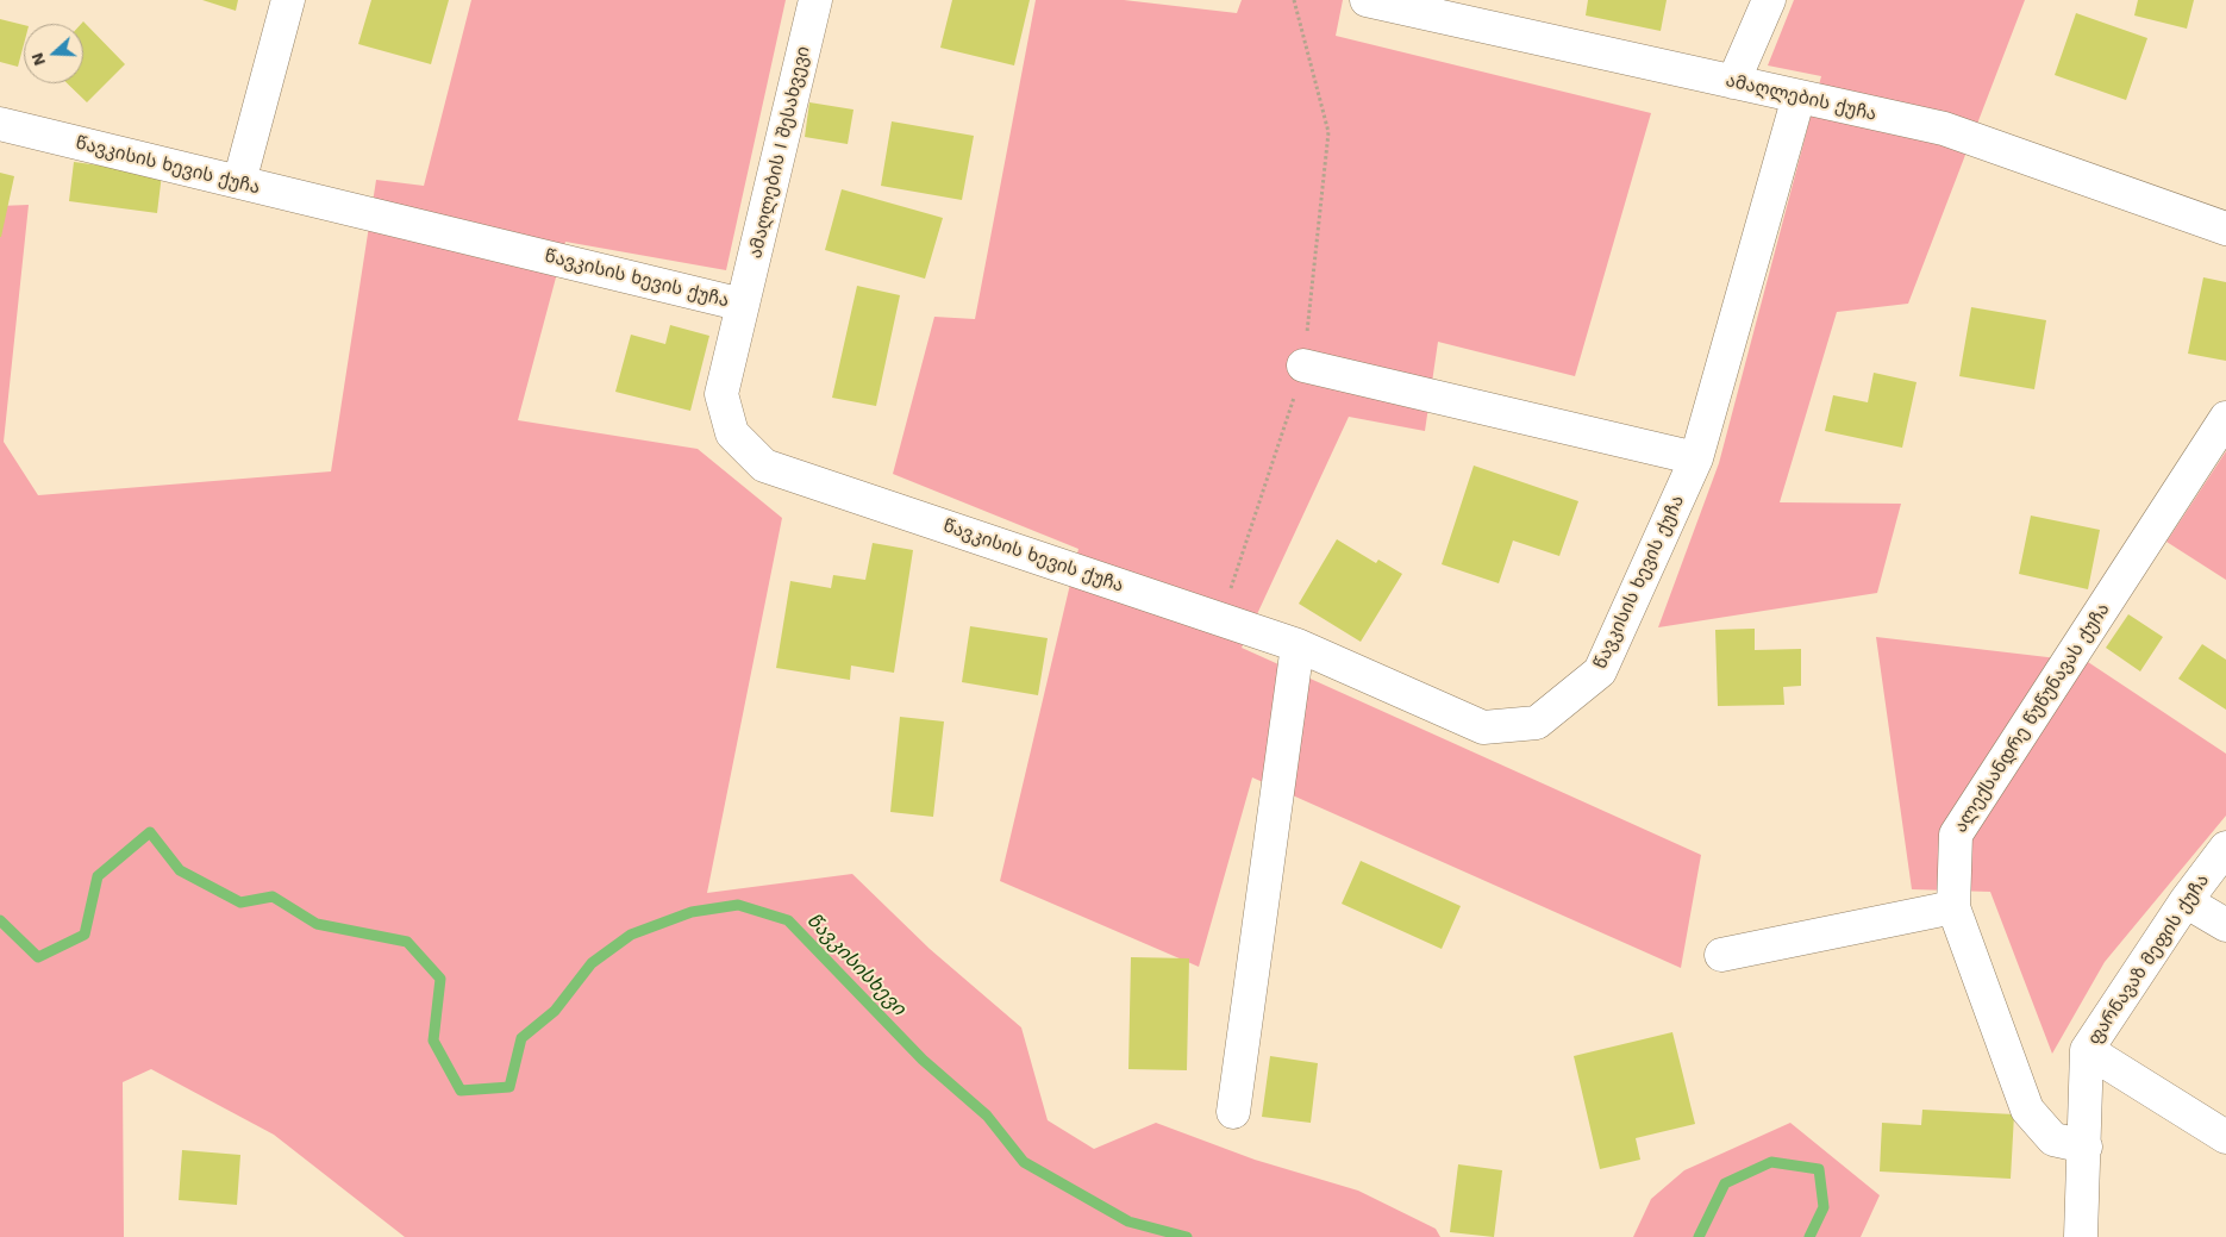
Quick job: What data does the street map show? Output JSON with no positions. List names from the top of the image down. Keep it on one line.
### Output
{"streets":{"street":["ამაღლების ქუჩა","ამაღლების I შესახვევი","წავკისის ხევის ქუჩა","ალექსანდრე წუწუნავას ქუჩა","ფარნავაზ მეფის ქუჩა"]},"crossings":[["ამაღლების ქუჩა","წავკისის ხევის ქუჩა"],["ამაღლების I შესახვევი","წავკისის ხევის ქუჩა"],["ალექსანდრე წუწუნავას ქუჩა","ფარნავაზ მეფის ქუჩა"]],"water":["წავკისისხევი"],"north":"left"}
